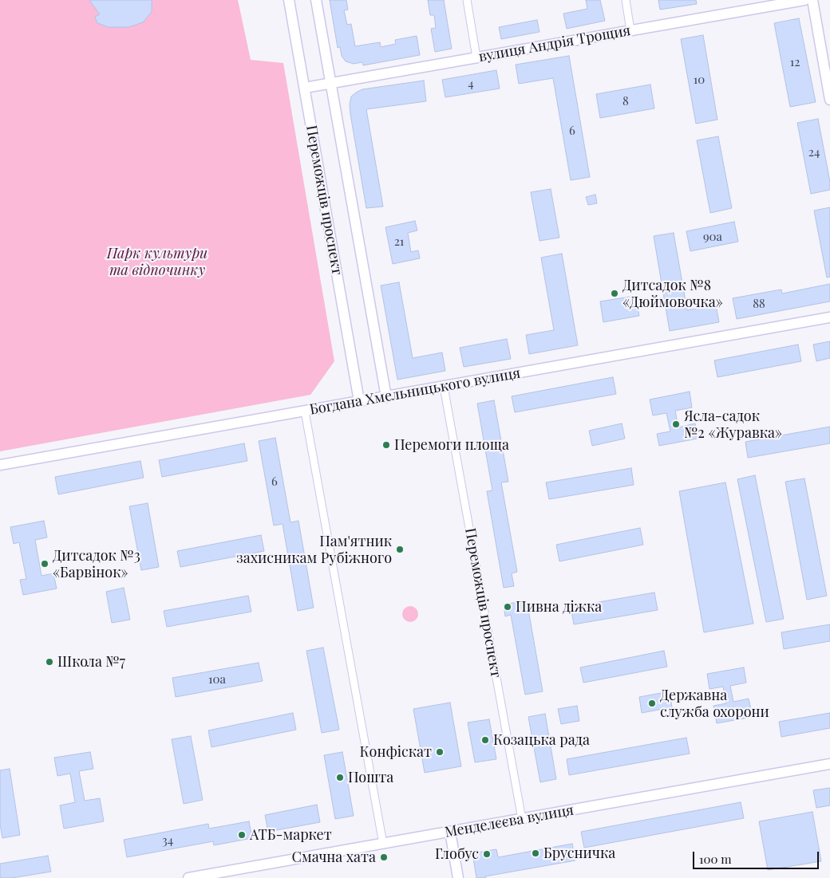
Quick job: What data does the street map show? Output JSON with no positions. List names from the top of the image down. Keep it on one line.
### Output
{"streets":{"street":["вулиця Андрія Трощия","Переможців проспект","Богдана Хмельницького вулиця","Менделєєва вулиця"]},"crossings":[["вулиця Андрія Трощия","Переможців проспект"],["Переможців проспект","Богдана Хмельницького вулиця"],["Переможців проспект","Менделєєва вулиця"]],"parks":["Парк культури та відпочинку"],"places":["Дитсадок №8 «Дюймовочка»","Ясла-садок №2 «Журавка»","Перемоги площа","Пам'ятник захисникам Рубіжного","Дитсадок №3 «Барвінок»","Пивна діжка","Школа №7","Державна служба охорони","Козацька рада","Конфіскат","Пошта","АТБ-маркет","Брусничка","Глобус","Смачна хата"],"house_numbers":["12","10","4","8","6","24","90а","21","88","6","10а","34"],"scale_bar":"100 m"}
